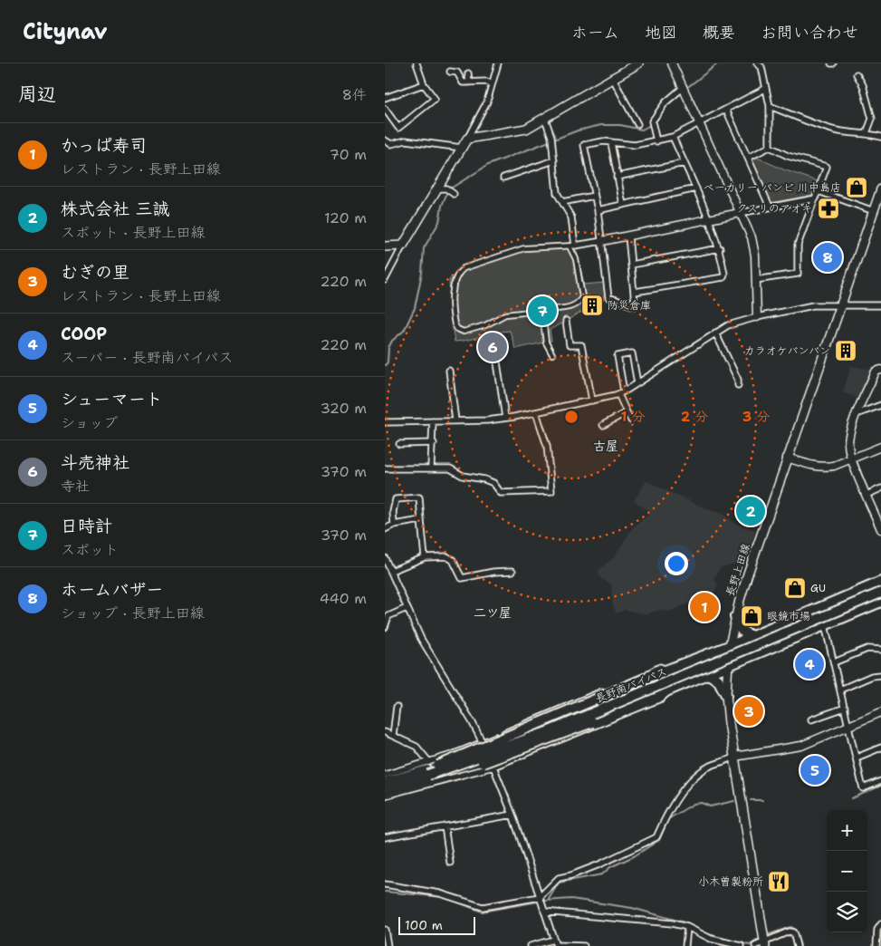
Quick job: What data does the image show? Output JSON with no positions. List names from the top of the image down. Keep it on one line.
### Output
{"streets":{"highway":["長野南バイパス"],"main road":["長野上田線"]},"districts":["古屋","二ツ屋"],"places":{"shop":["ベーカリー パンビ 川中島店","GU","眼鏡市場"],"pharmacy":["クスリのアオキ"],"building":["防災倉庫","カラオケバンバン"],"restaurant":["小木曽製粉所"]},"scale_bar":"100 m","page":{"header":"Citynav","nav":["ホーム","地図","概要","お問い合わせ"],"heading":["周辺","8件"],"list":[{"mark":"1","name":"かっぱ寿司","note":"レストラン · 長野上田線","value":"70 m"},{"mark":"2","name":"株式会社 三誠","note":"スポット · 長野上田線","value":"120 m"},{"mark":"3","name":"むぎの里","note":"レストラン · 長野上田線","value":"220 m"},{"mark":"4","name":"COOP","note":"スーパー · 長野南バイパス","value":"220 m"},{"mark":"5","name":"シューマート","note":"ショップ","value":"320 m"},{"mark":"6","name":"斗売神社","note":"寺社","value":"370 m"},{"mark":"7","name":"日時計","note":"スポット","value":"370 m"},{"mark":"8","name":"ホームバザー","note":"ショップ · 長野上田線","value":"440 m"}],"pins":["8","7","6","2","1","4","3","5"],"map_buttons":["+","−"],"scale":"100 m"},"rings":["1 分","2 分","3 分"]}
